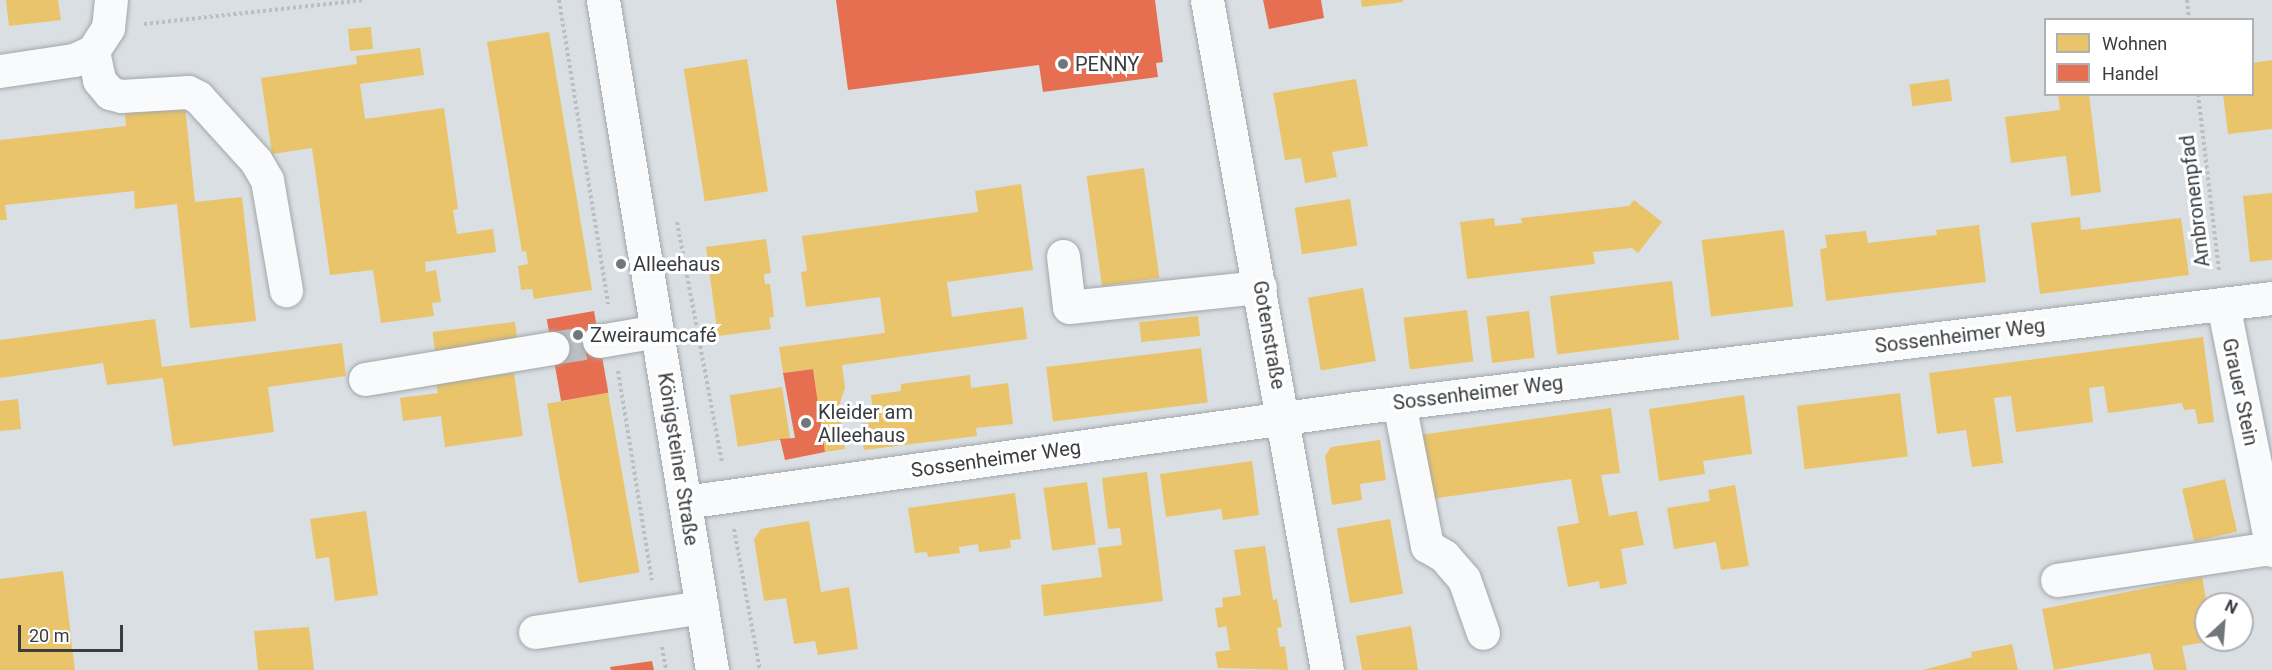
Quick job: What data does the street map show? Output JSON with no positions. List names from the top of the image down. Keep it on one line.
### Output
{"streets":{"street":["Gotenstraße","Sossenheimer Weg","Grauer Stein","Königsteiner Straße"],"path":["Ambronenpfad"]},"crossings":[["Ambronenpfad","Sossenheimer Weg"],["Ambronenpfad","Grauer Stein"],["Gotenstraße","Sossenheimer Weg"],["Sossenheimer Weg","Grauer Stein"],["Sossenheimer Weg","Königsteiner Straße"]],"places":["PENNY","Alleehaus","Zweiraumcafé","Kleider am Alleehaus"],"legend":["Wohnen","Handel"],"scale_bar":"20 m","north":"top right"}
